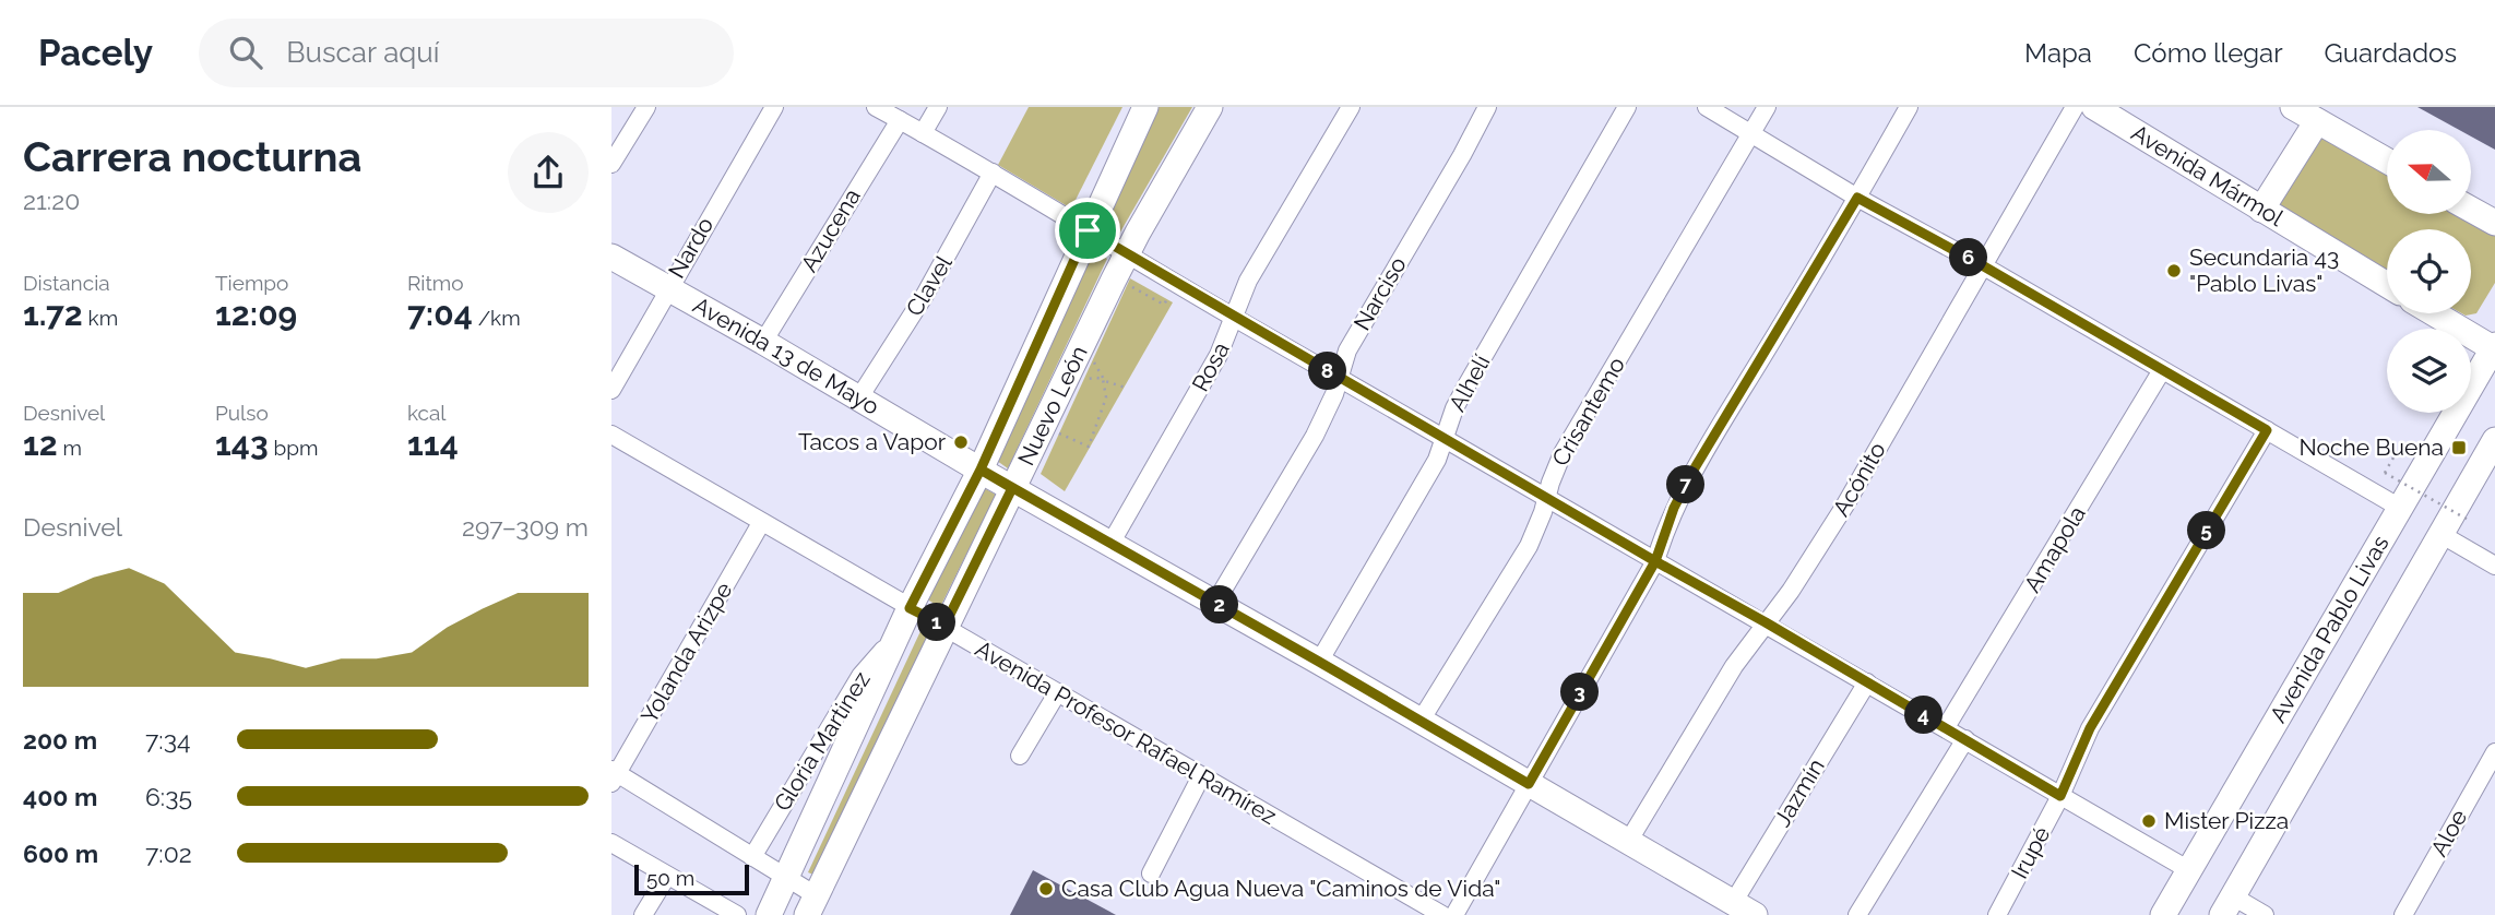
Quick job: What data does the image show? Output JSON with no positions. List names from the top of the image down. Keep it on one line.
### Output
{"streets":{"street":["Avenida Mármol","Azucena","Nardo","Clavel","Narciso","Avenida 13 de Mayo","Rosa","Alhelí","Nuevo León","Crisantemo","Acónito","Amapola","Avenida Pablo Livas","Yolanda Arizpe","Avenida Profesor Rafael Ramírez","Gloria Martinez","Jazmín","Aloe","Irupé"]},"crossings":[["Azucena","Avenida 13 de Mayo"],["Nardo","Avenida 13 de Mayo"],["Clavel","Avenida 13 de Mayo"],["Narciso","Avenida 13 de Mayo"],["Avenida 13 de Mayo","Rosa"],["Avenida 13 de Mayo","Alhelí"],["Avenida 13 de Mayo","Nuevo León"],["Avenida 13 de Mayo","Crisantemo"],["Avenida 13 de Mayo","Acónito"],["Avenida 13 de Mayo","Jazmín"],["Nuevo León","Avenida Profesor Rafael Ramírez"],["Nuevo León","Gloria Martinez"],["Yolanda Arizpe","Avenida Profesor Rafael Ramírez"],["Avenida Profesor Rafael Ramírez","Gloria Martinez"]],"places":{"other":["Secundaria 43 \"Pablo Livas\"","Tacos a Vapor","Mister Pizza","Casa Club Agua Nueva \"Caminos de Vida\""],"transit":["Noche Buena"]},"scale_bar":"50 m","north":"left","page":{"header":"Pacely","search":"Buscar aquí","nav":["Mapa","Cómo llegar","Guardados"],"heading":["Carrera nocturna","21:20"],"stats":[["Distancia","1.72 km"],["Tiempo","12:09"],["Ritmo","7:04 /km"],["Desnivel","12 m"],["Pulso","143 bpm"],["kcal","114"]],"pins":["6","8","7","5","2","1","3","4"],"chart":["Desnivel","297–309 m"],"list":[{"name":"200 m","note":"7:34"},{"name":"400 m","note":"6:35"},{"name":"600 m","note":"7:02"}],"scale":"50 m"}}
